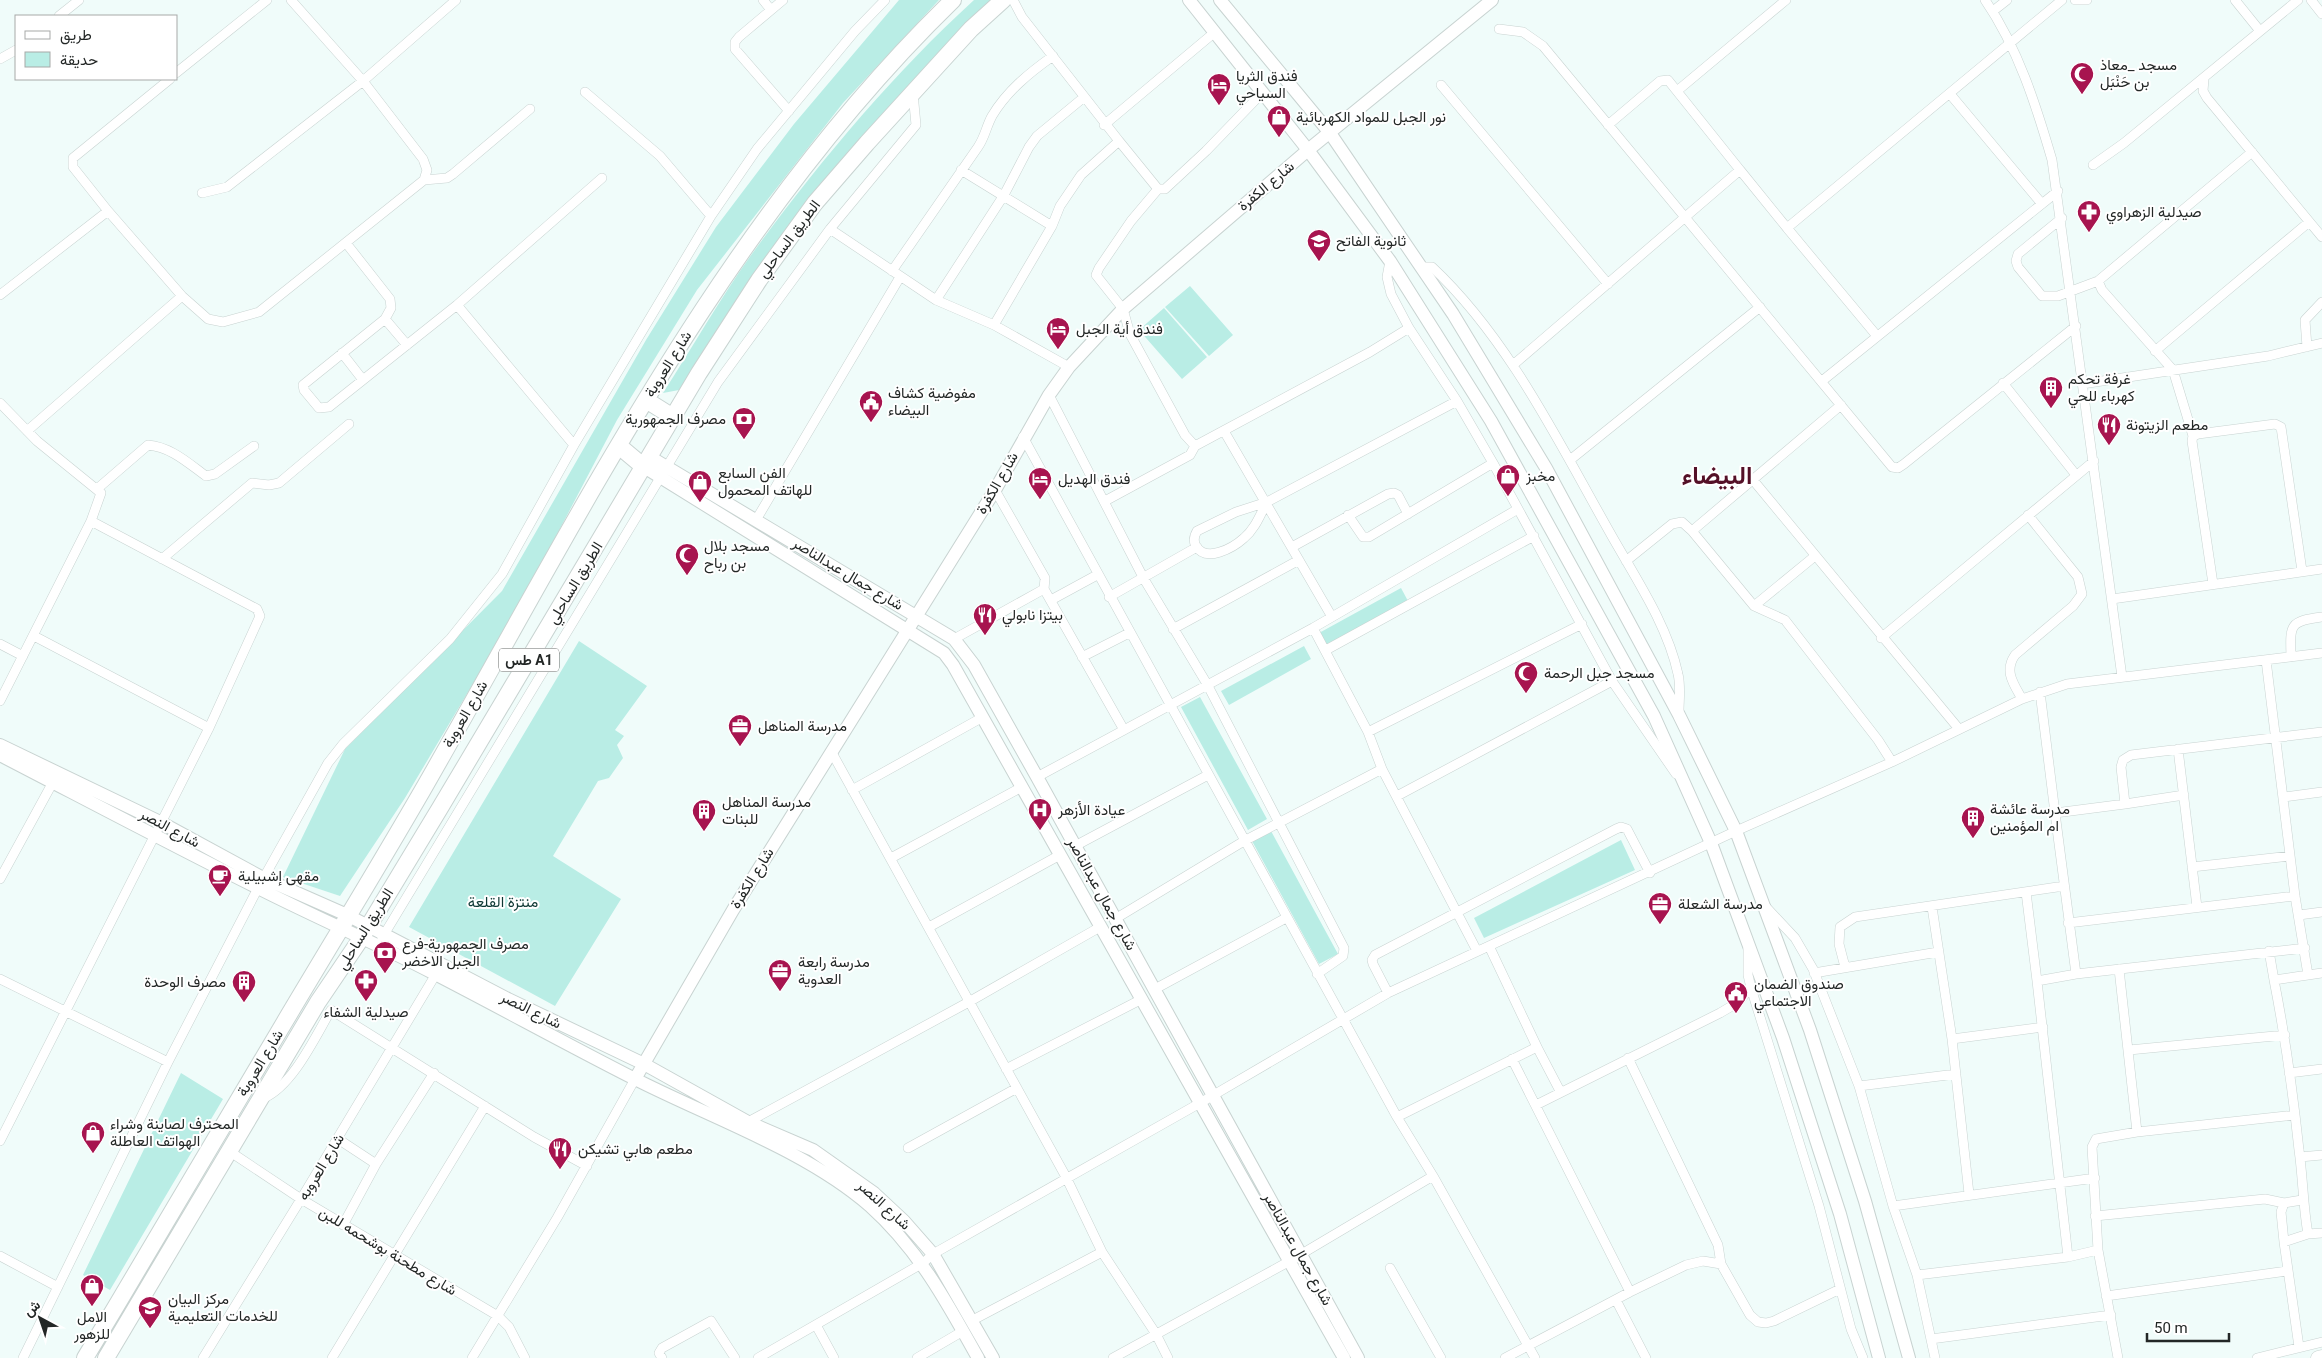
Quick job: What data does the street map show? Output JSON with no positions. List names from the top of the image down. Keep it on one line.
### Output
{"streets":{"highway":["الطريق الساحلي","شارع العروبة","طس A1"],"street":["شارع الكفرة","شارع جمال عبدالناصر","شارع النصر","شارع العروبه","شارع مطحنة بوشحمه للبن"]},"crossings":[["شارع الكفرة","شارع جمال عبدالناصر"],["شارع الكفرة","شارع النصر"],["الطريق الساحلي","شارع جمال عبدالناصر"],["الطريق الساحلي","شارع النصر"],["الطريق الساحلي","شارع مطحنة بوشحمه للبن"],["شارع العروبة","شارع النصر"],["شارع النصر","شارع العروبه"],["شارع العروبه","شارع مطحنة بوشحمه للبن"]],"districts":["البيضاء"],"parks":["منتزة القلعة"],"places":{"mosque":["مسجد _معاذ بن حَنْبَل","مسجد بلال بن رباح","مسجد جبل الرحمة"],"hotel":["فندق الثريا السياحي","فندق أية الجبل","فندق الهديل"],"shop":["نور الجبل للمواد الكهربائية","مخبز","الفن السابع للهاتف المحمول","المحترف لصاينة وشراء الهواتف العاطلة","الامل للزهور"],"pharmacy":["صيدلية الزهراوي","صيدلية الشفاء"],"school or university":["ثانوية الفاتح","مركز البيان للخدمات التعليمية"],"building":["غرفة تحكم كهرباء للحي","مدرسة المناهل للبنات","مدرسة عائشة ام المؤمنين","مصرف الوحدة"],"public building":["مفوضية كشاف البيضاء","صندوق الضمان الاجتماعي"],"bank":["مصرف الجمهورية","مصرف الجمهورية-فرع الجبل الاخضر"],"restaurant":["مطعم الزيتونة","بيتزا نابولي","مطعم هابي تشيكن"],"office":["مدرسة المناهل","مدرسة الشعلة","مدرسة رابعة العدوية"],"hospital":["عيادة الأزهر"],"cafe":["مقهى إشبيلية"]},"legend":["طريق","حديقة"],"scale_bar":"50 m","north":"top left"}
